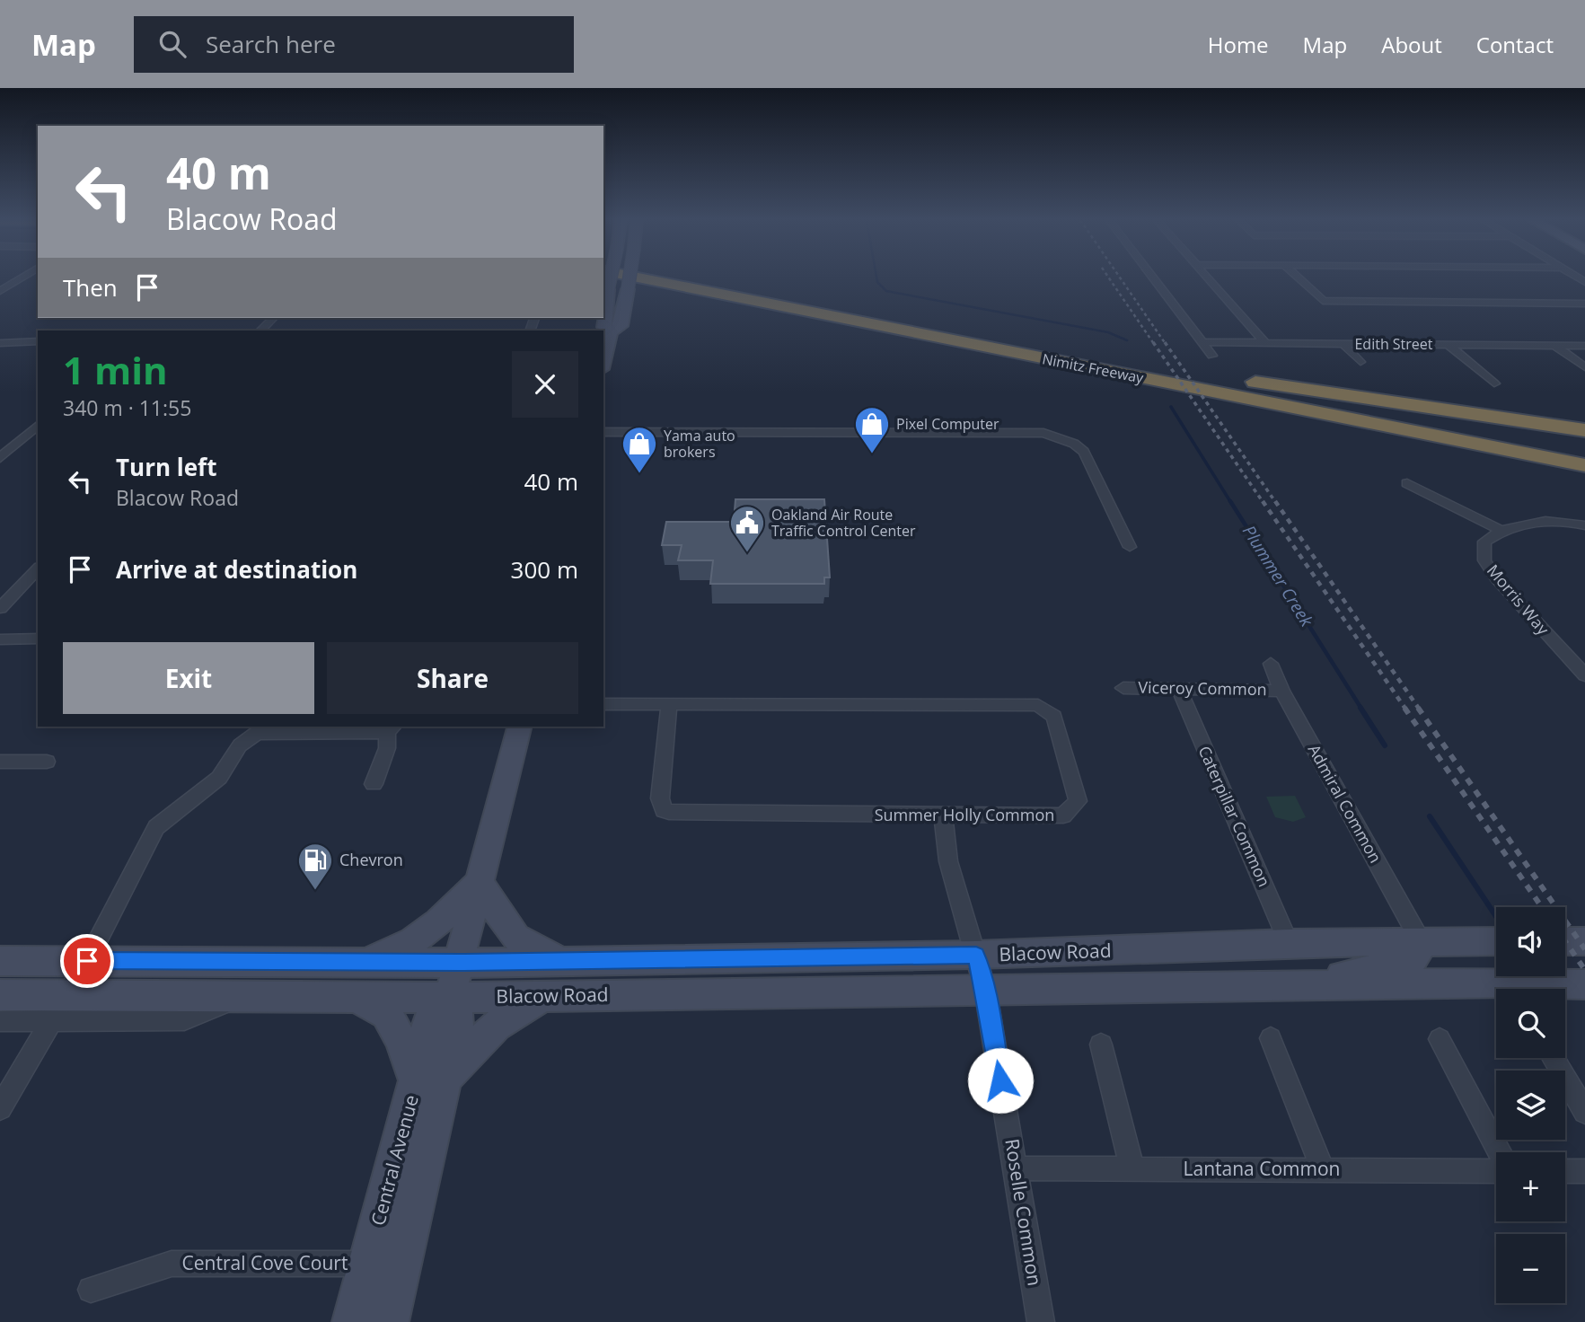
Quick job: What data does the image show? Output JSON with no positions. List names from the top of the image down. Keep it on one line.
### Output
{"streets":{"highway":["Nimitz Freeway"],"main road":["Blacow Road","Central Avenue"],"street":["Edith Street","Morris Way","Viceroy Common","Admiral Common","Summer Holly Common","Caterpillar Common","Lantana Common","Roselle Common","Central Cove Court"]},"crossings":[["Viceroy Common","Admiral Common"],["Viceroy Common","Caterpillar Common"],["Admiral Common","Blacow Road"],["Summer Holly Common","Roselle Common"],["Caterpillar Common","Blacow Road"],["Blacow Road","Central Avenue"],["Blacow Road","Roselle Common"],["Central Avenue","Central Cove Court"],["Lantana Common","Roselle Common"]],"water":["Plummer Creek"],"places":{"shop":["Pixel Computer","Yama auto brokers"],"public building":["Oakland Air Route Traffic Control Center"],"fuel station":["Chevron"]},"page":{"header":"Map","search":"Search here","nav":["Home","Map","About","Contact"],"turn":["40 m","Blacow Road"],"then":"Then","heading":["1 min","340 m · 11:55"],"list":[{"name":"Turn left","note":"Blacow Road","value":"40 m"},{"name":"Arrive at destination","value":"300 m"}],"buttons":["Exit","Share"],"map_buttons":["+","−"]}}
